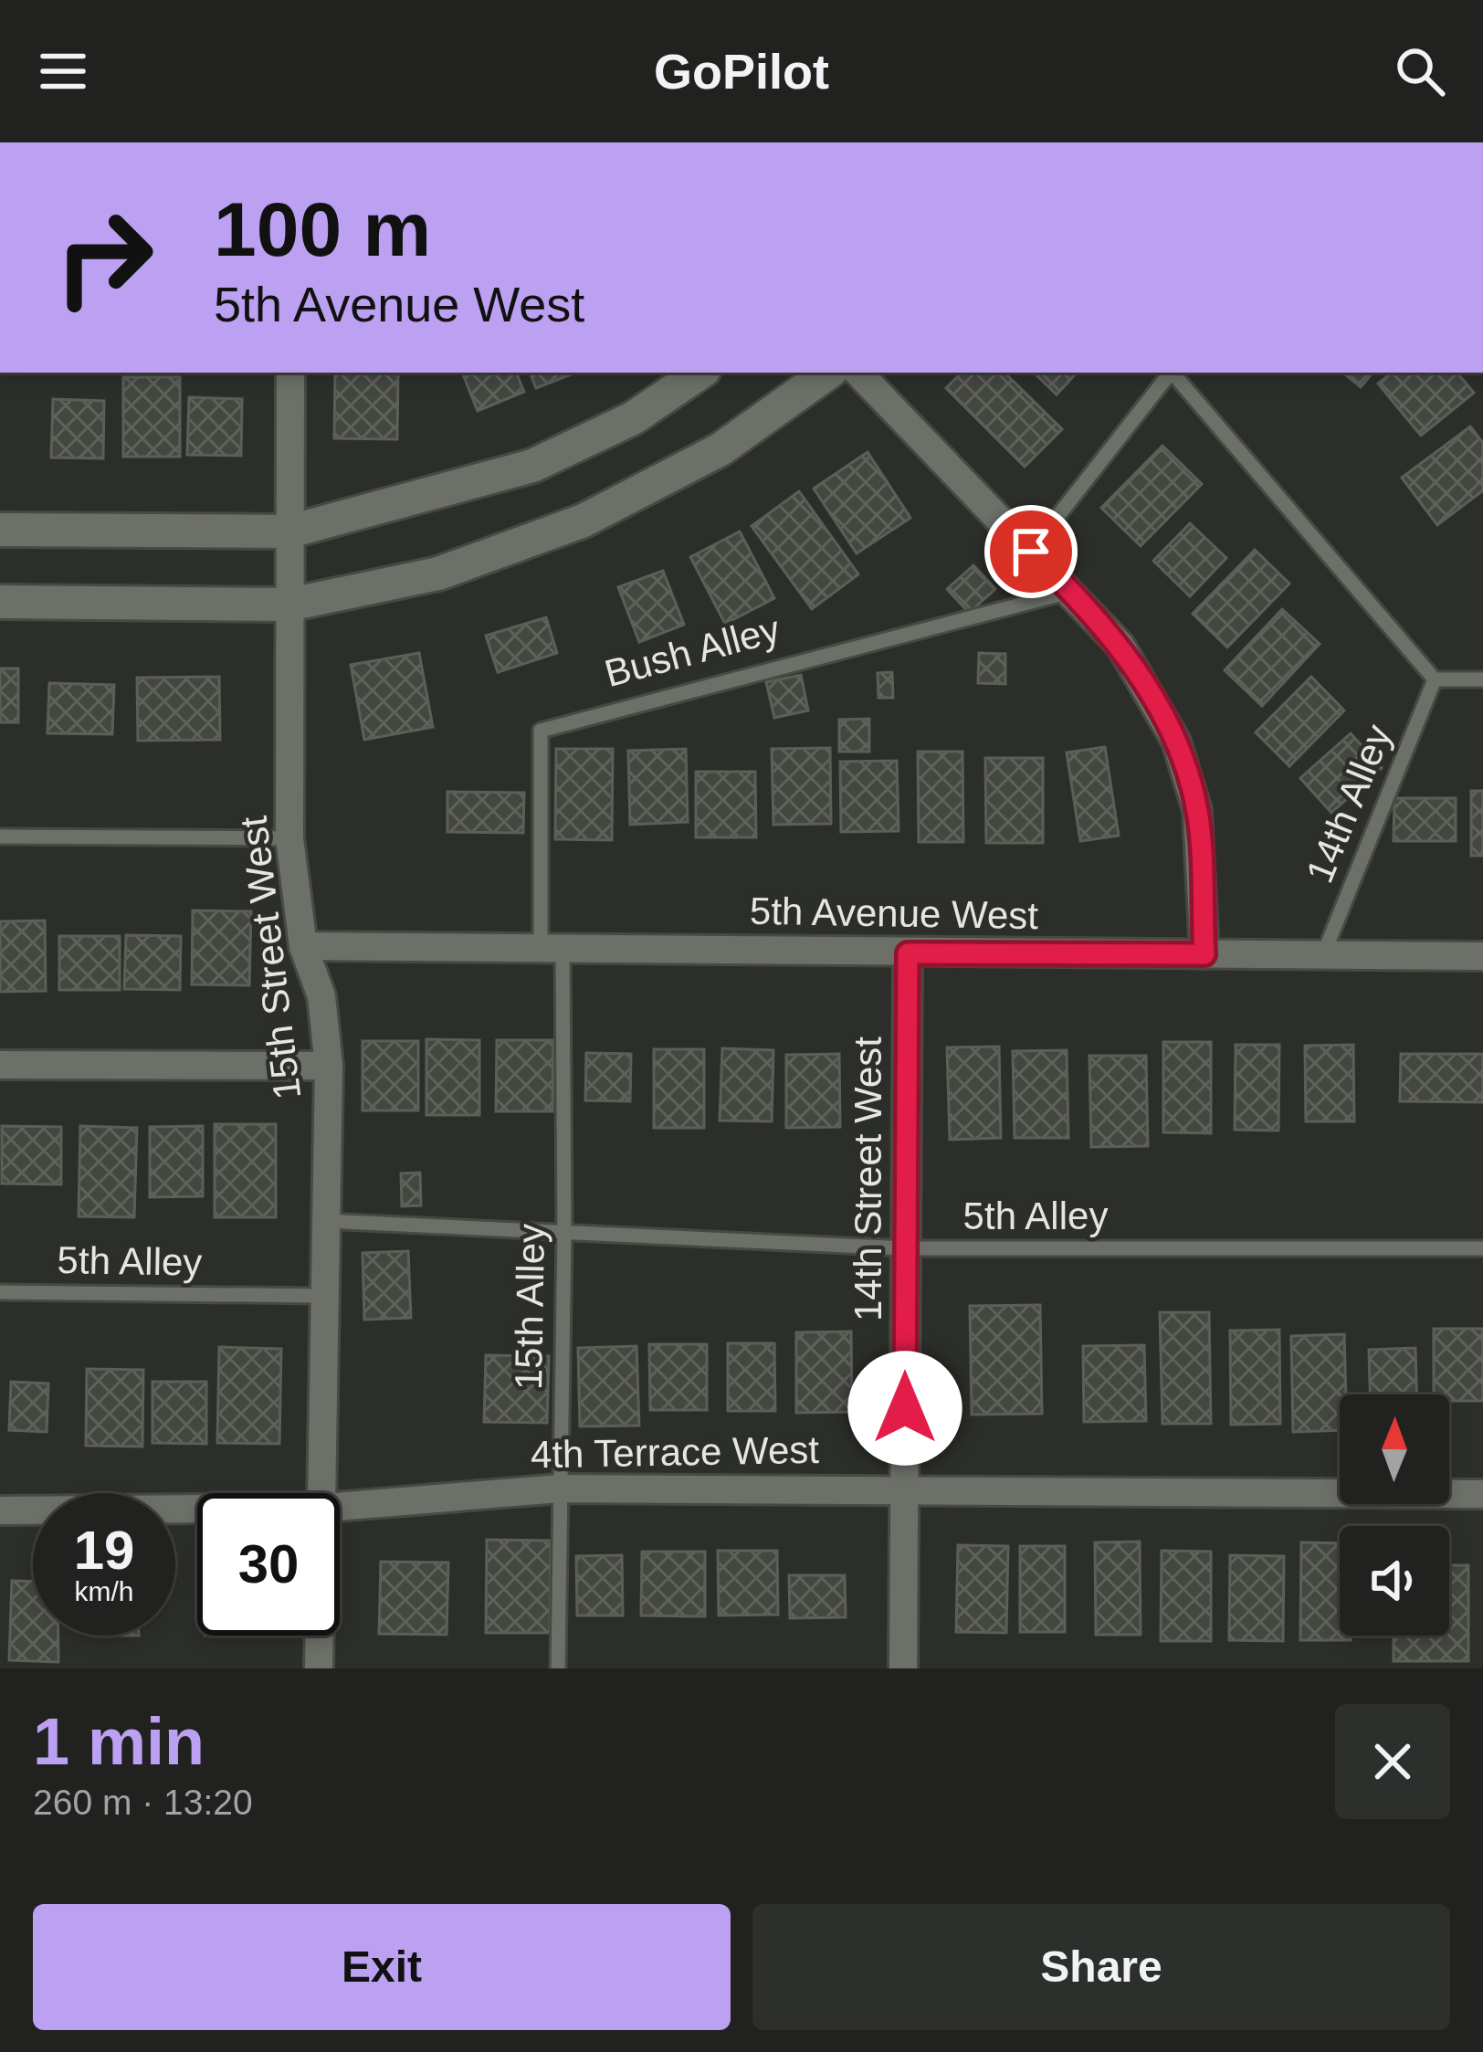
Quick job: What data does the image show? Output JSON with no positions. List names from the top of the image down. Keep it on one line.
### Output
{"streets":{"street":["5th Avenue West","15th Street West","14th Street West","4th Terrace West"],"lane":["Bush Alley","14th Alley","5th Alley","15th Alley"]},"crossings":[["Bush Alley","5th Avenue West"],["Bush Alley","15th Alley"],["14th Alley","5th Avenue West"],["5th Avenue West","15th Street West"],["5th Avenue West","14th Street West"],["5th Avenue West","15th Alley"],["15th Street West","5th Alley"],["14th Street West","5th Alley"],["14th Street West","4th Terrace West"],["5th Alley","15th Alley"],["15th Alley","4th Terrace West"]],"north":"top","page":{"header":"GoPilot","turn":["100 m","5th Avenue West"],"speed":"19 km/h","limit":"30","heading":["1 min","260 m · 13:20"],"buttons":["Exit","Share"]}}
